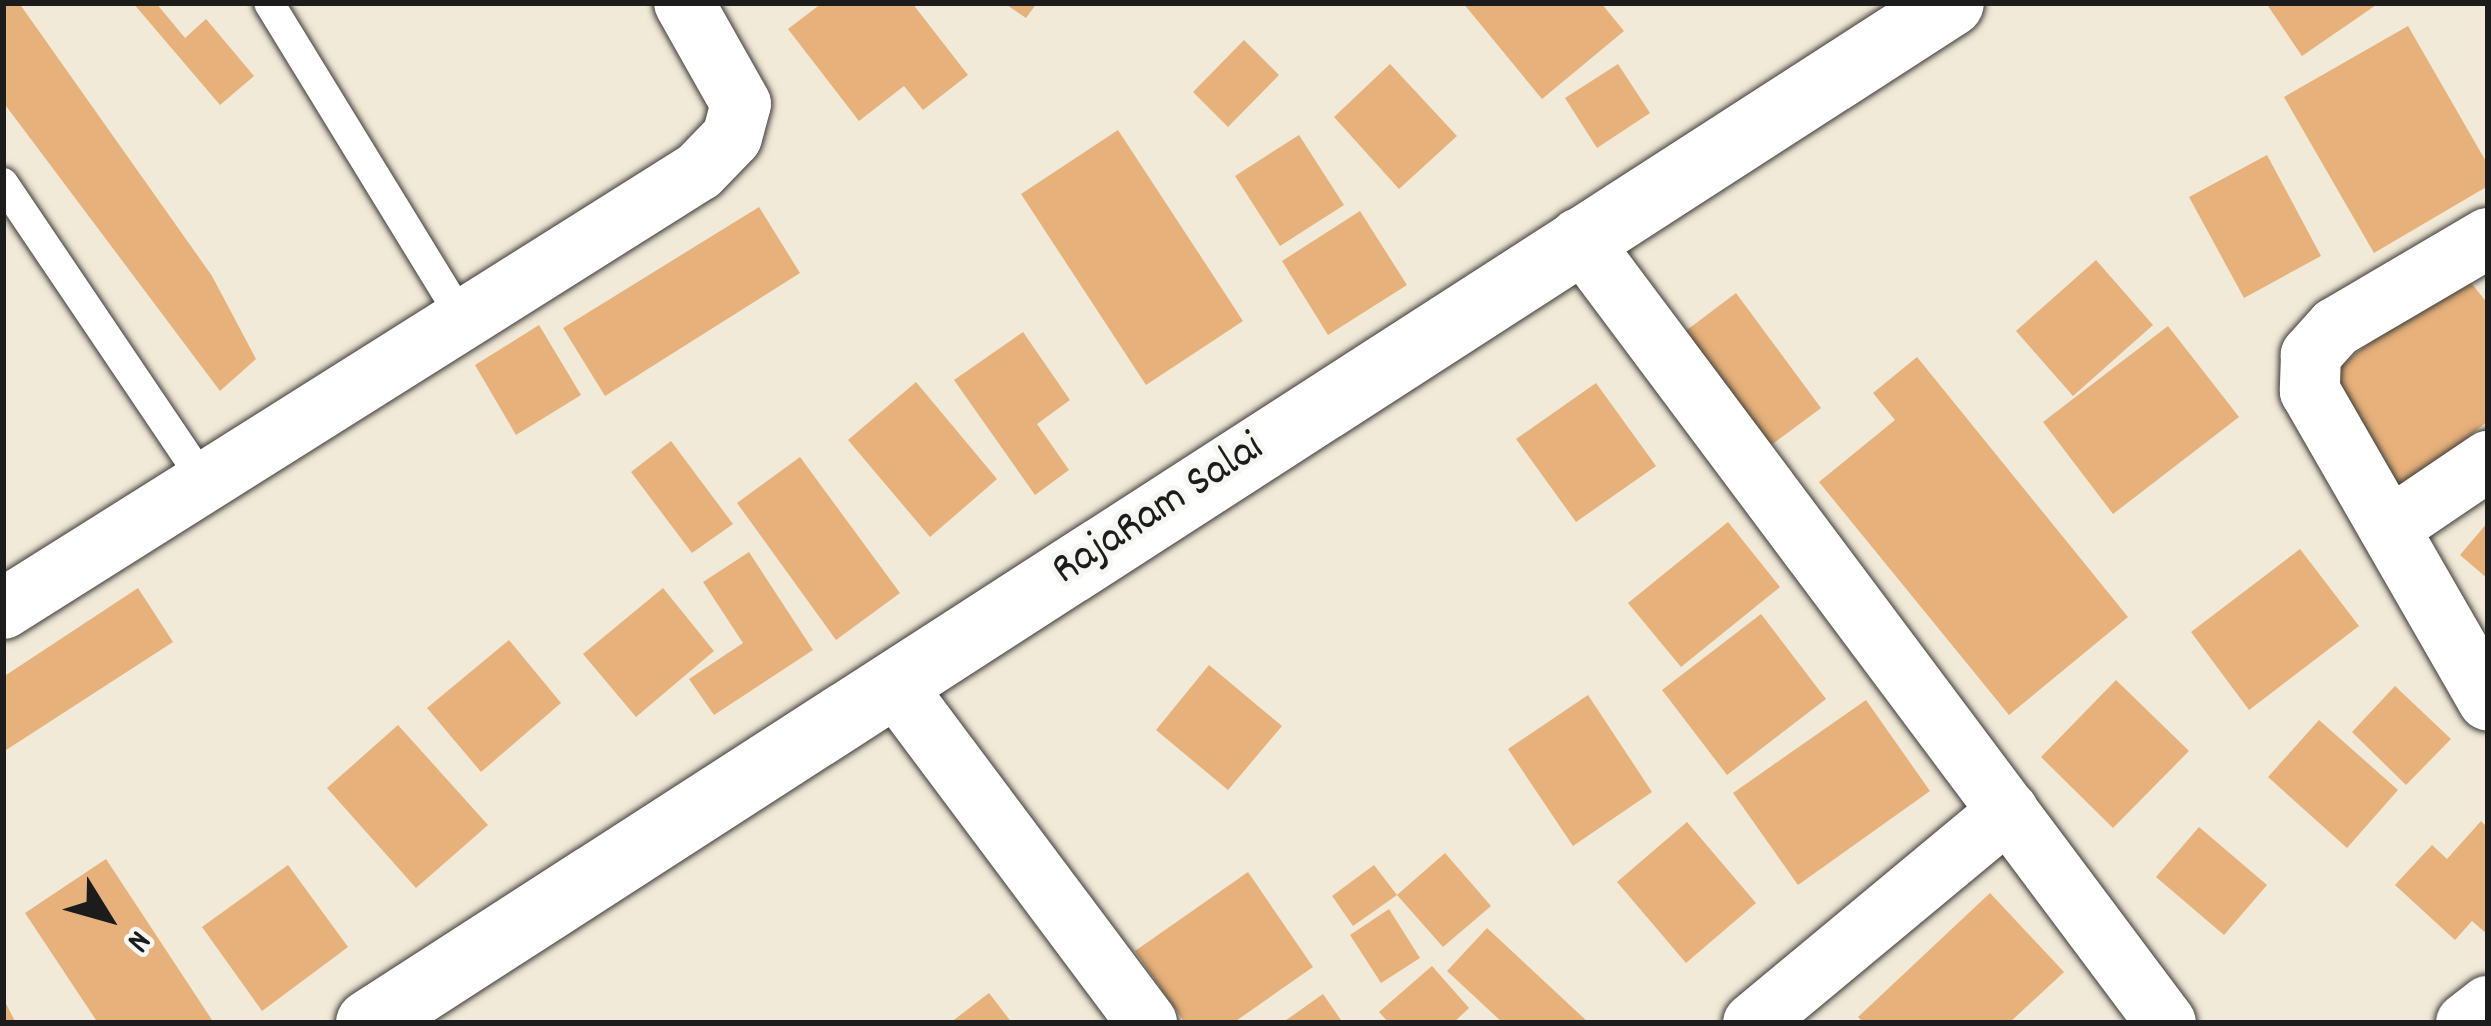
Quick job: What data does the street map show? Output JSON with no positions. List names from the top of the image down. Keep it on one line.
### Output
{"streets":{"street":["RajaRam Salai"]},"north":"bottom right"}
